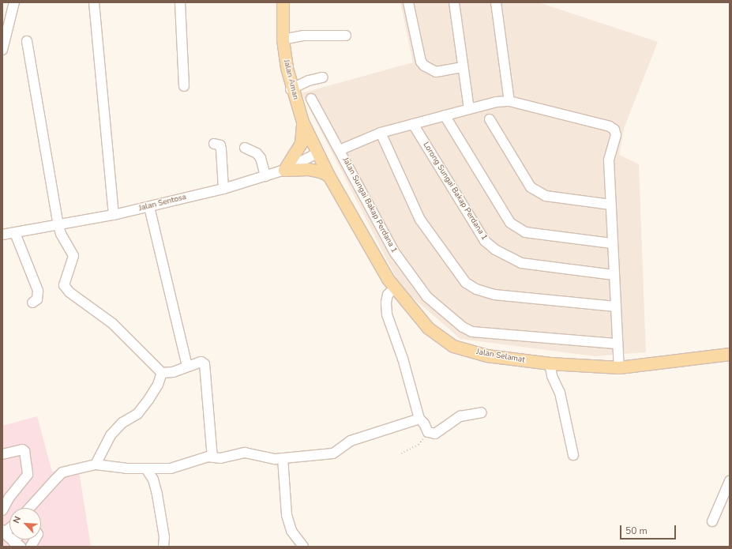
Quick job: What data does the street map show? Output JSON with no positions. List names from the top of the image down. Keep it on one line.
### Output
{"streets":{"main road":["Jalan Aman","Jalan Selamat"],"street":["Lorong Sungai Bakap Perdana 1","Jalan Sentosa","Jalan Sungai Bakap Perdana 1"]},"crossings":[["Jalan Aman","Jalan Sentosa"],["Jalan Aman","Jalan Selamat"],["Jalan Sentosa","Jalan Selamat"]],"scale_bar":"50 m","north":"top left"}
